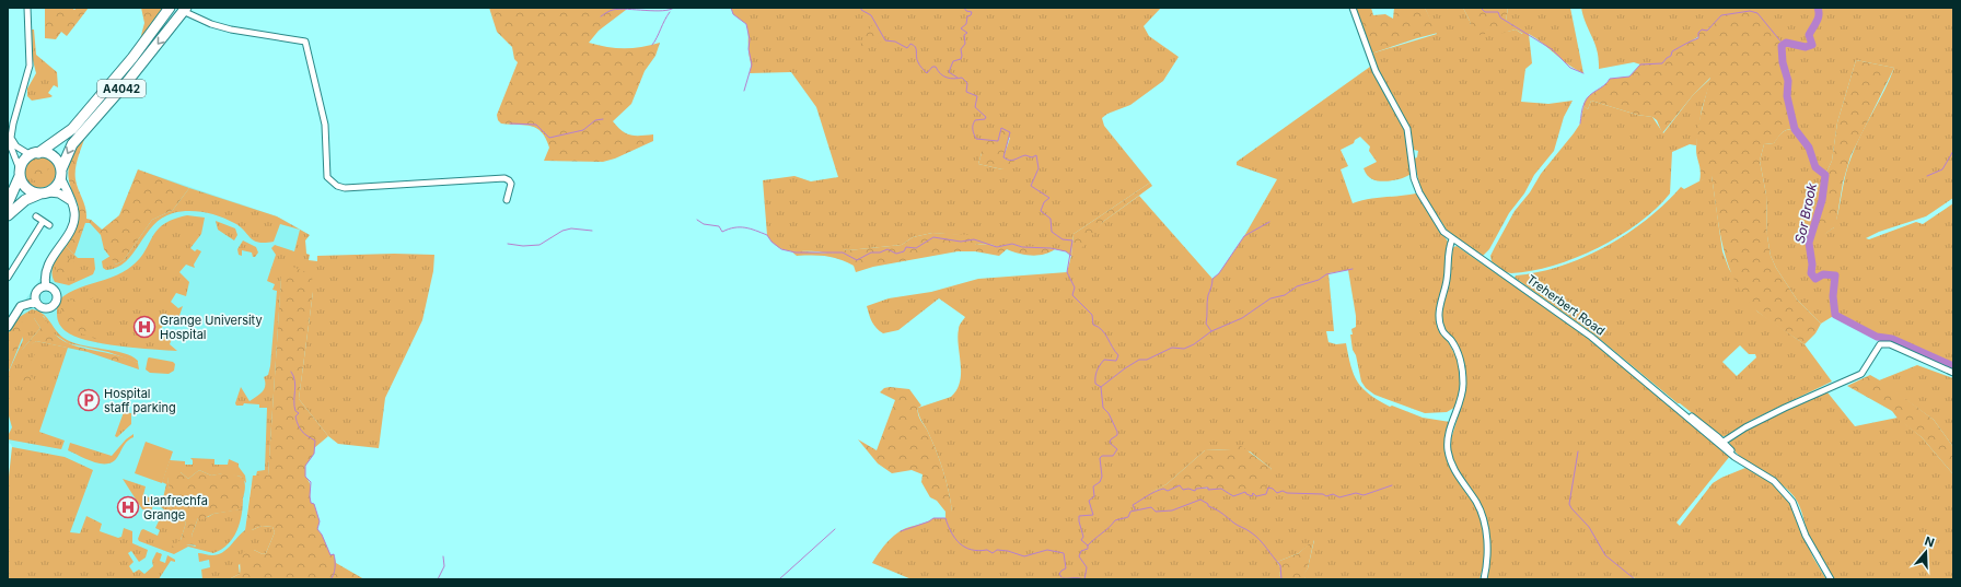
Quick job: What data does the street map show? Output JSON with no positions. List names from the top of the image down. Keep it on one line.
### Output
{"streets":{"highway":["A4042"],"street":["Treherbert Road"]},"water":["Sor Brook"],"places":{"hospital":["Grange University Hospital","Llanfrechfa Grange"],"parking":["Hospital staff parking"]},"north":"top"}
